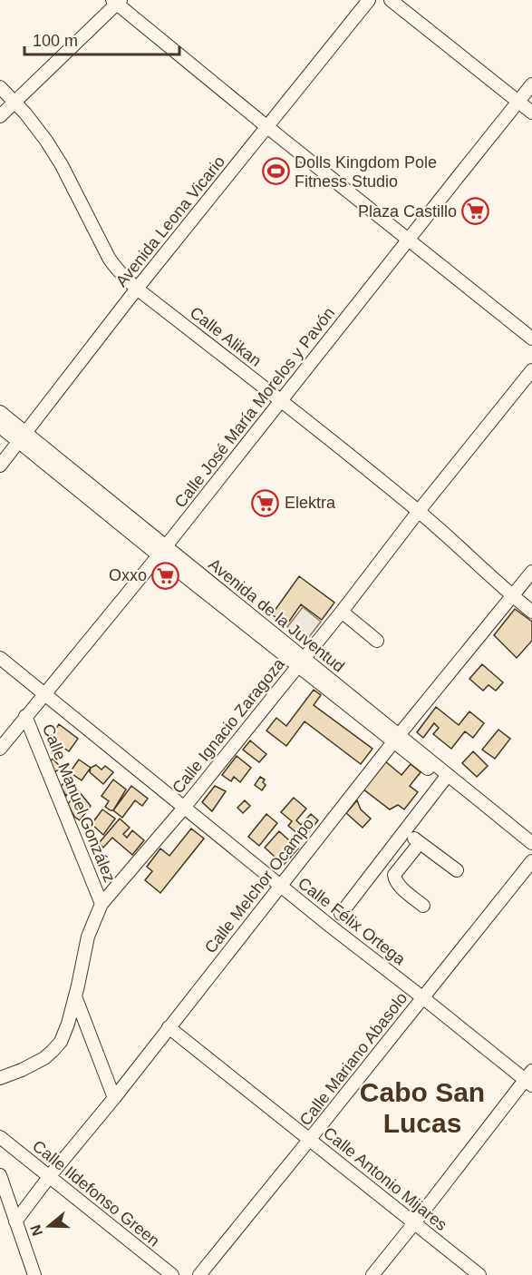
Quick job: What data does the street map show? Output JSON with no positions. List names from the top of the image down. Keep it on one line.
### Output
{"streets":{"street":["Avenida Leona Vicario","Calle Alikan","Calle José María Morelos y Pavón","Avenida de la Juventud","Calle Ignacio Zaragoza","Calle Manuel González","Calle Melchor Ocampo","Calle Félix Ortega","Calle Mariano Abasolo","Calle Antonio Mijares","Calle Ildefonso Green"]},"crossings":[["Avenida Leona Vicario","Calle Alikan"],["Avenida Leona Vicario","Avenida de la Juventud"],["Calle Alikan","Calle José María Morelos y Pavón"],["Calle Alikan","Calle Ignacio Zaragoza"],["Calle Alikan","Calle Melchor Ocampo"],["Calle José María Morelos y Pavón","Avenida de la Juventud"],["Calle José María Morelos y Pavón","Calle Manuel González"],["Calle José María Morelos y Pavón","Calle Félix Ortega"],["Avenida de la Juventud","Calle Ignacio Zaragoza"],["Avenida de la Juventud","Calle Melchor Ocampo"],["Calle Ignacio Zaragoza","Calle Manuel González"],["Calle Ignacio Zaragoza","Calle Félix Ortega"],["Calle Melchor Ocampo","Calle Félix Ortega"],["Calle Melchor Ocampo","Calle Antonio Mijares"],["Calle Melchor Ocampo","Calle Ildefonso Green"],["Calle Félix Ortega","Calle Mariano Abasolo"],["Calle Mariano Abasolo","Calle Antonio Mijares"]],"districts":["Cabo San Lucas"],"places":{"sports":["Dolls Kingdom Pole Fitness Studio"],"supermarket":["Plaza Castillo","Elektra","Oxxo"]},"scale_bar":"100 m","north":"left"}
